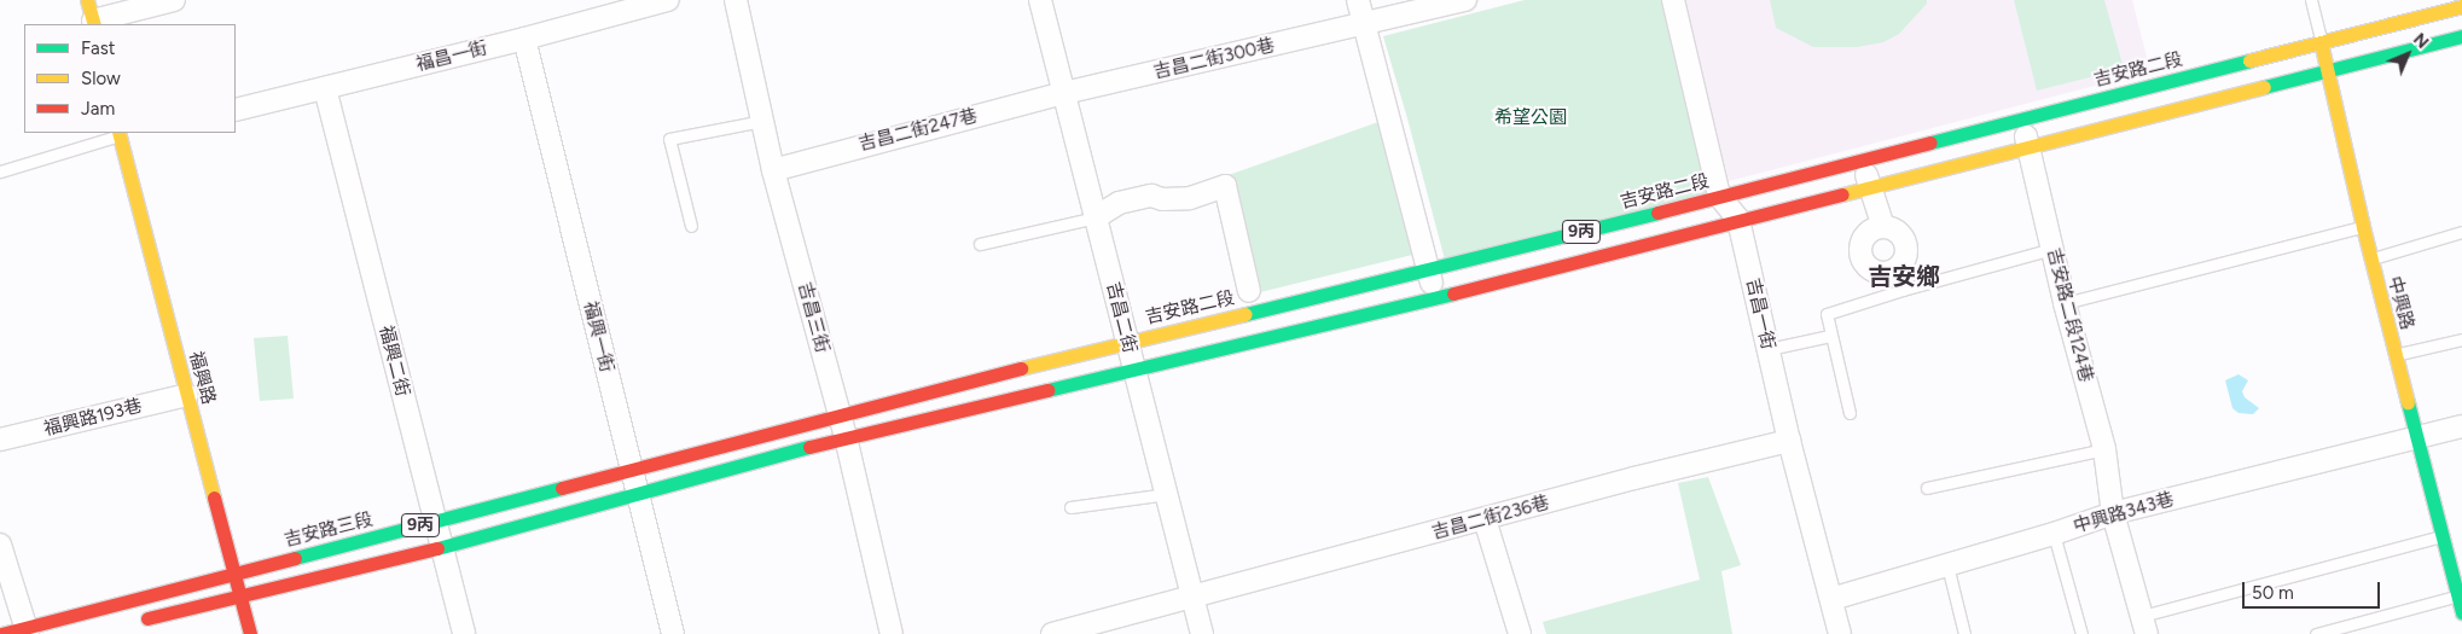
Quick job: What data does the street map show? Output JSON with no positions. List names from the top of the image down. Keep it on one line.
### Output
{"streets":{"main road":["吉安路二段","9丙","中興路","福興路","吉安路三段"],"street":["福昌一街","吉昌二街300巷","吉昌二街247巷","吉昌一街","吉安路二段124巷","吉昌三街","吉昌二街","福興一街","福興二街","福興路193巷","中興路343巷","吉昌二街236巷"]},"crossings":[["福昌一街","福興一街"],["福昌一街","福興二街"],["吉昌二街300巷","吉昌二街247巷"],["吉昌二街300巷","吉昌二街"],["吉安路二段","中興路"],["吉安路二段","吉昌一街"],["吉安路二段","吉安路二段124巷"],["吉安路二段","吉昌三街"],["吉安路二段","吉昌二街"],["吉安路二段","吉安路三段"],["吉昌二街247巷","吉昌三街"],["吉昌二街247巷","吉昌二街"],["9丙","中興路"],["9丙","吉昌一街"],["9丙","吉安路二段124巷"],["9丙","吉昌三街"],["9丙","吉昌二街"],["9丙","福興一街"],["9丙","福興二街"],["9丙","福興路"],["中興路","中興路343巷"],["吉昌一街","中興路343巷"],["吉昌一街","吉昌二街236巷"],["吉安路二段124巷","中興路343巷"],["吉昌三街","吉安路三段"],["吉昌二街","吉昌二街236巷"],["福興一街","吉安路三段"],["福興二街","吉安路三段"],["福興路","福興路193巷"],["福興路","吉安路三段"]],"districts":["吉安鄉"],"parks":["希望公園"],"legend":["Fast","Slow","Jam"],"scale_bar":"50 m","north":"top right"}
